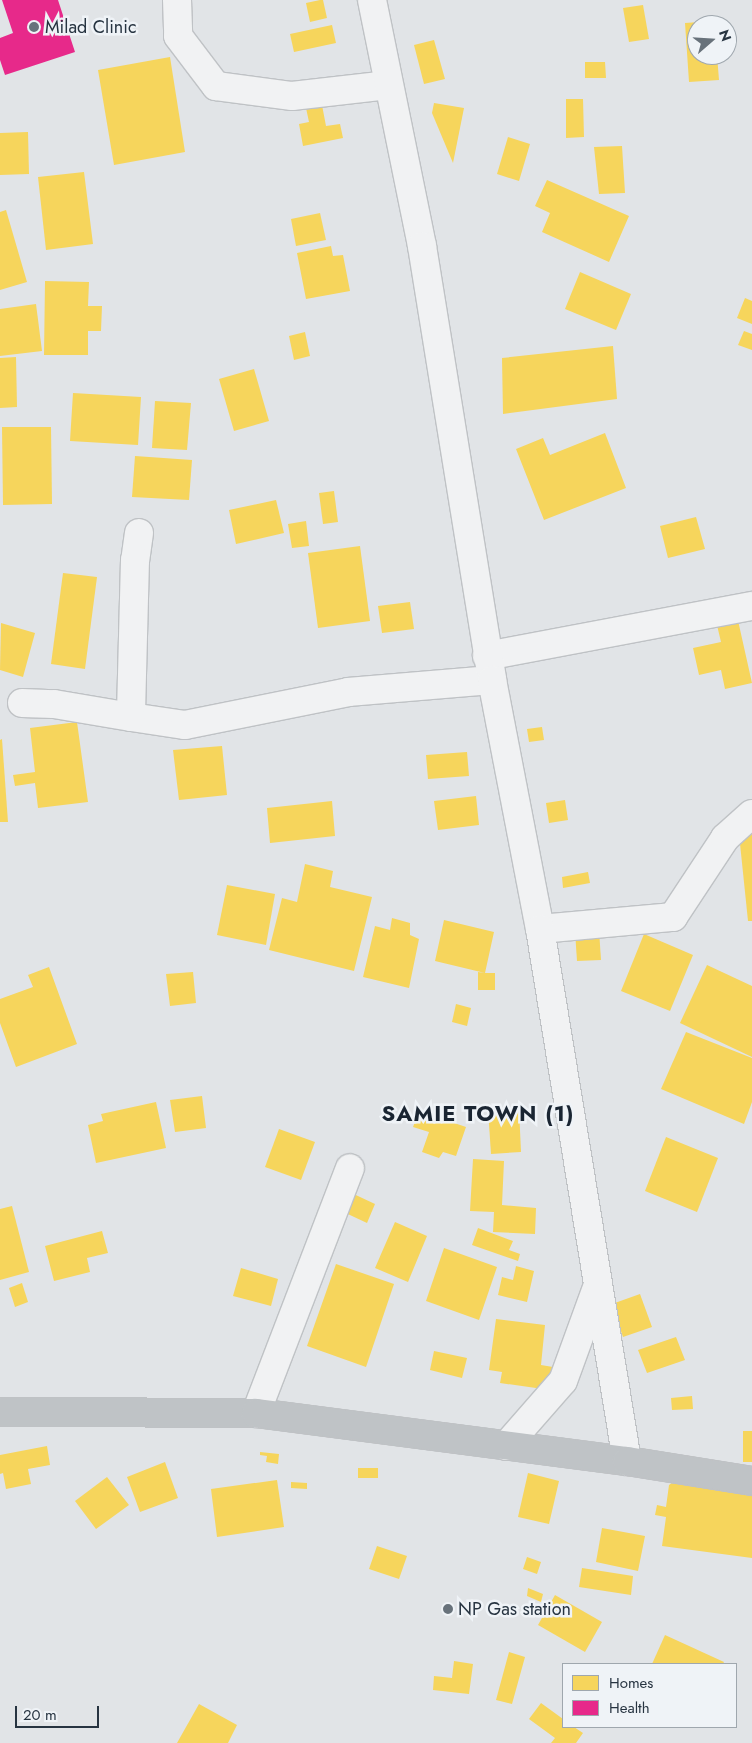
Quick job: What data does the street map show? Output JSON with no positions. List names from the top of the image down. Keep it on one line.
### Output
{"districts":["SAMIE TOWN (1)"],"places":["Milad Clinic","NP Gas station"],"legend":["Homes","Health"],"scale_bar":"20 m","north":"right"}
